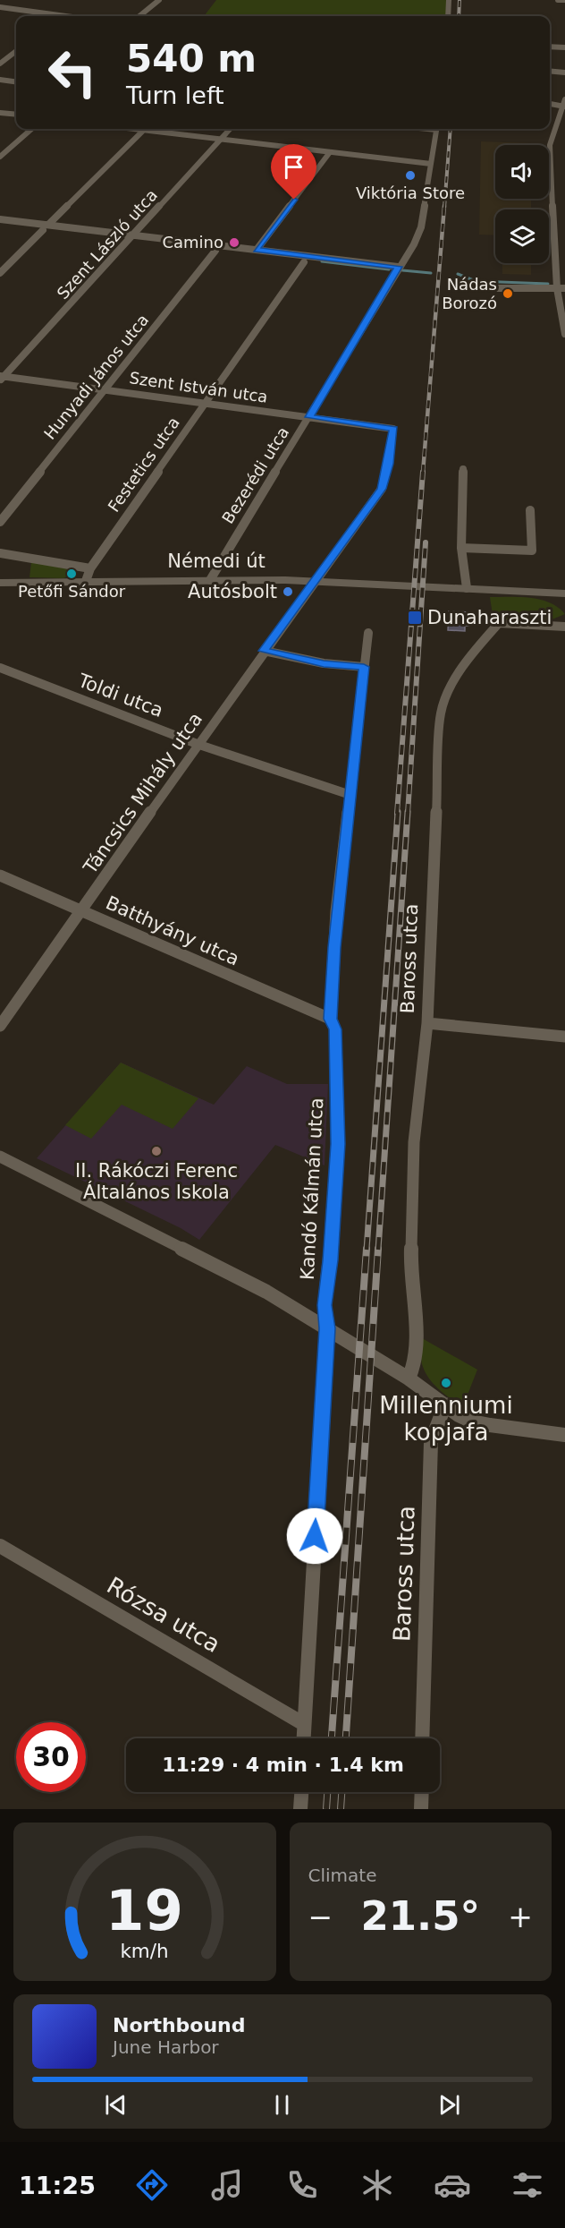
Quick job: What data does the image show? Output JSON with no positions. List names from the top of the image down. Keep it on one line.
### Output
{"streets":{"main road":["Némedi út"],"street":["Szent László utca","Hunyadi János utca","Szent István utca","Festetics utca","Bezerédi utca","Toldi utca","Táncsics Mihály utca","Batthyány utca","Baross utca","Kandó Kálmán utca","Rózsa utca"]},"crossings":[["Szent László utca","Szent István utca"],["Hunyadi János utca","Szent István utca"],["Szent István utca","Festetics utca"],["Szent István utca","Bezerédi utca"],["Szent István utca","Táncsics Mihály utca"],["Festetics utca","Némedi út"],["Bezerédi utca","Némedi út"],["Némedi út","Táncsics Mihály utca"],["Toldi utca","Táncsics Mihály utca"],["Toldi utca","Kandó Kálmán utca"],["Táncsics Mihály utca","Batthyány utca"],["Batthyány utca","Kandó Kálmán utca"],["Kandó Kálmán utca","Rózsa utca"]],"places":{"other":["Viktória Store","Camino","Nádas Borozó","Petőfi Sándor","Autósbolt","II. Rákóczi Ferenc Általános Iskola","Millenniumi kopjafa"],"transit":["Dunaharaszti"]},"page":{"turn":["540 m","Turn left"],"limit":"30","trip":"11:29 · 4 min · 1.4 km","tile":"Climate","heat":["−","21.5°","+"],"song":["Northbound","June Harbor"],"tabs":"11:25","gauge":["19","km/h"]}}
